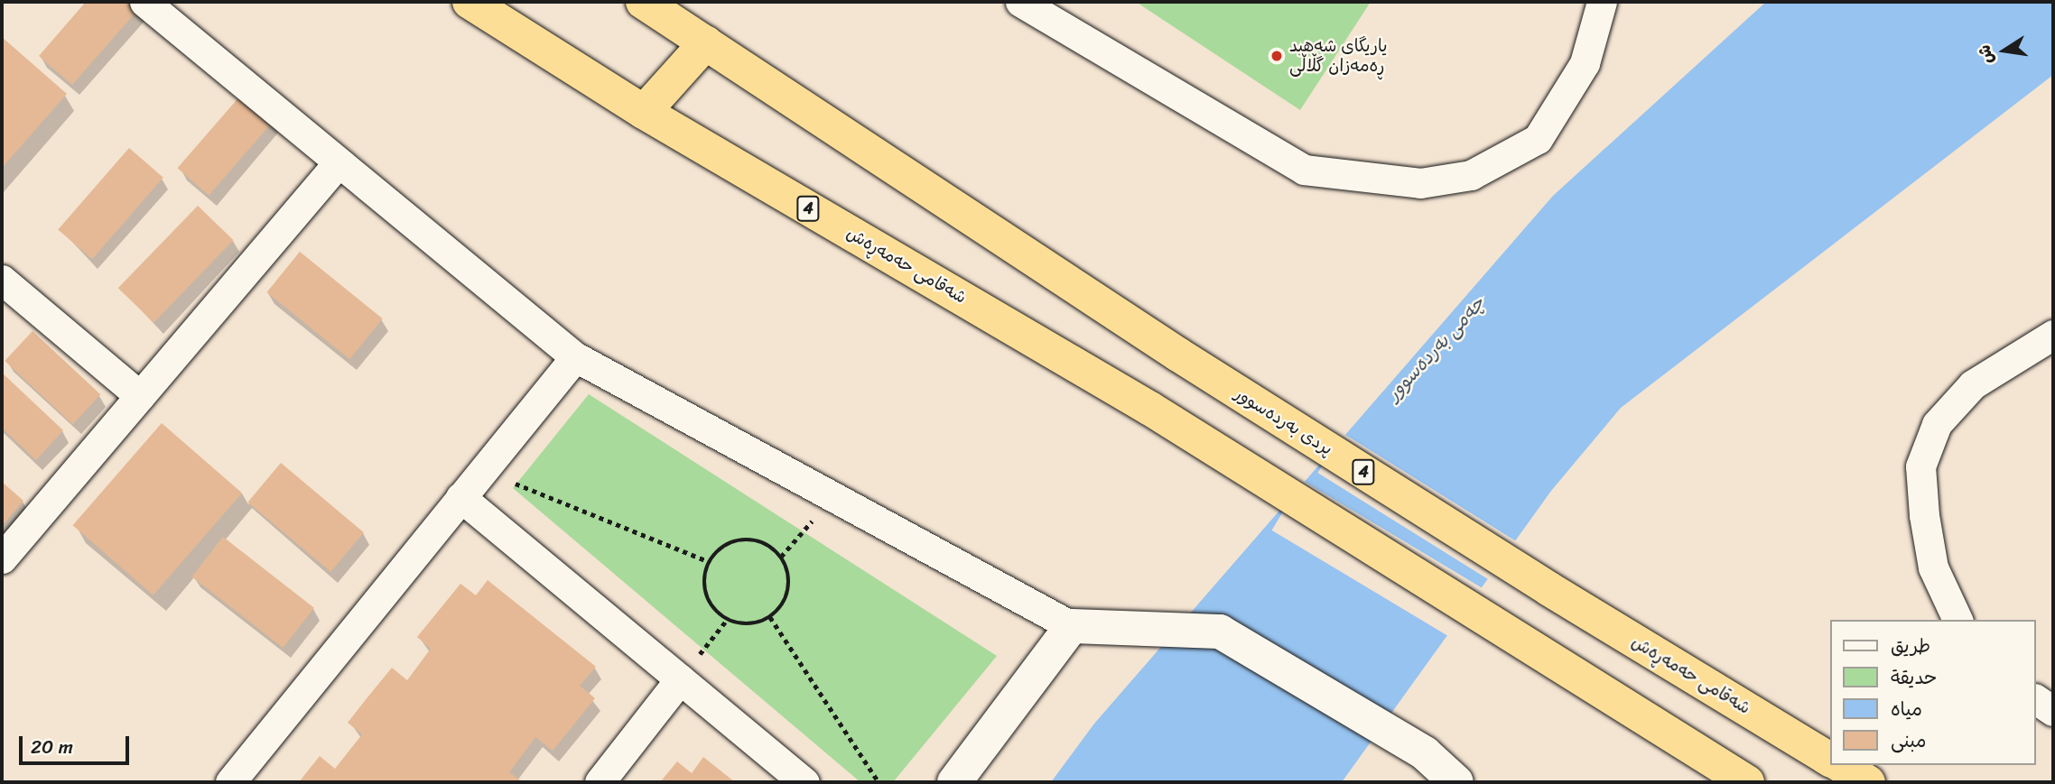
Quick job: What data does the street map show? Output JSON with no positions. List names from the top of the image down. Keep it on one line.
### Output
{"streets":{"highway":["4","شەقامی حەمەڕەش","پردی بەردەسوور"]},"crossings":[["4","پردی بەردەسوور"],["شەقامی حەمەڕەش","پردی بەردەسوور"]],"water":["چەمی بەردەسوور"],"places":["یاریگای شەهید ڕەمەزان گڵاڵی"],"legend":["طريق","حديقة","مياه","مبنى"],"scale_bar":"20 m","north":"left"}
